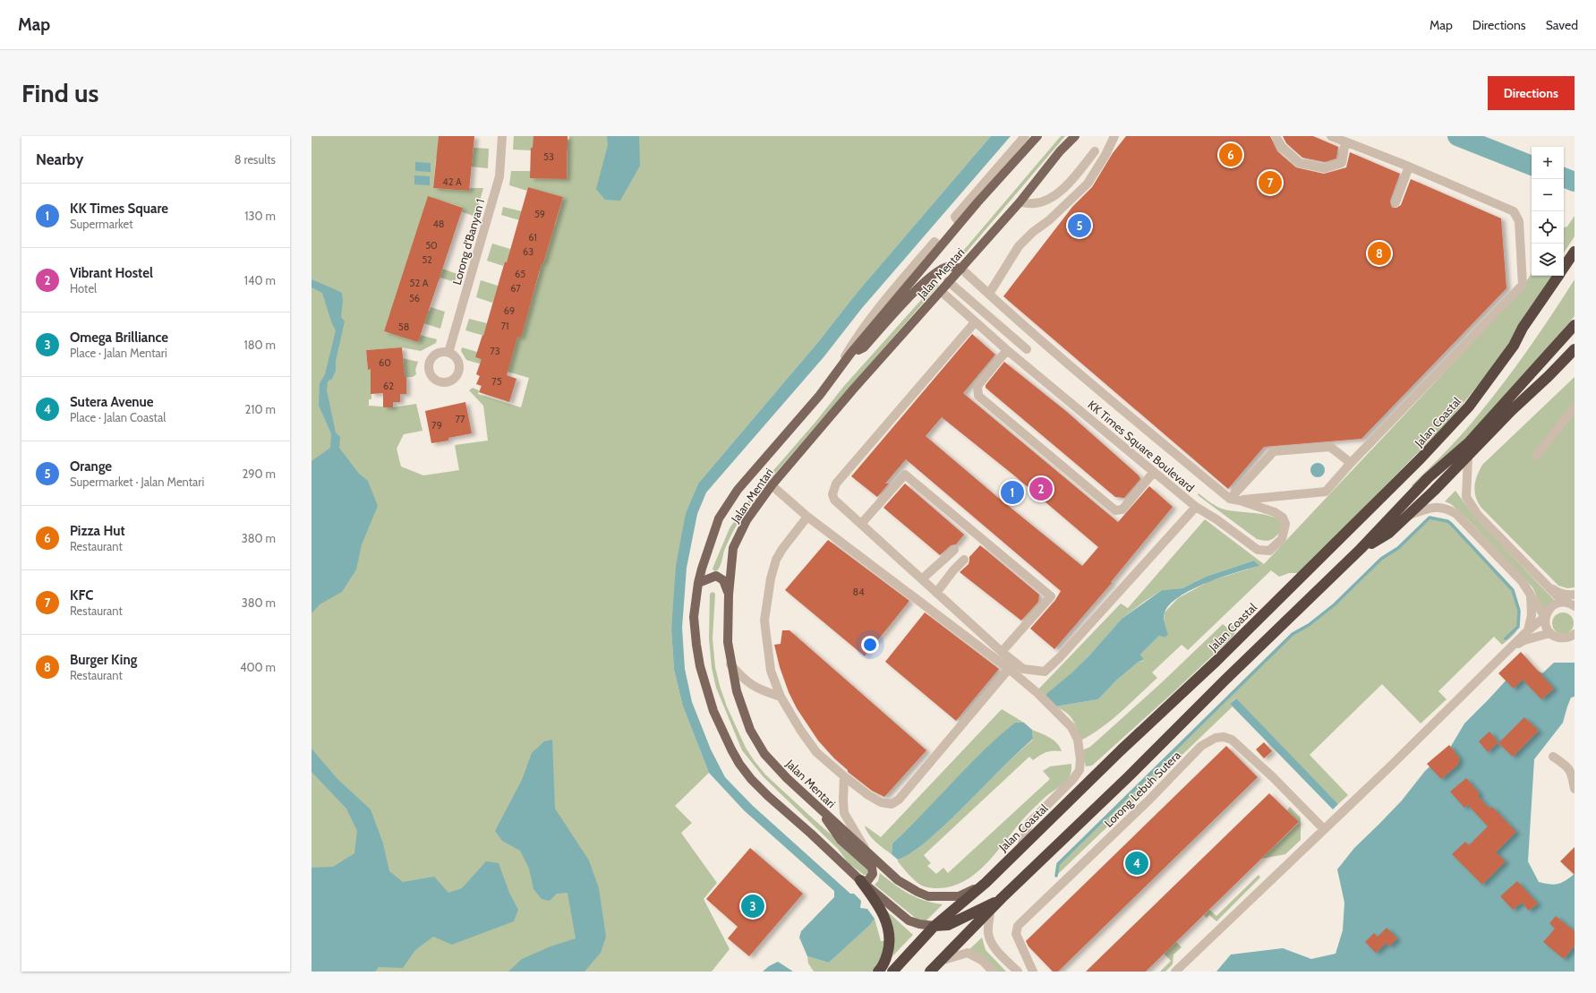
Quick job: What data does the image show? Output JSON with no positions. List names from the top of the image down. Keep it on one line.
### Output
{"streets":{"highway":["Jalan Coastal"],"main road":["Jalan Mentari"],"street":["Lorong d'Banyan 1","KK Times Square Boulevard","Lorong Lebuh Sutera"]},"crossings":[["Jalan Mentari","Jalan Coastal"],["Jalan Mentari","KK Times Square Boulevard"]],"house_numbers":["53","42 A","59","48","61","50","63","52","65","52 A","67","56","69","71","58","73","60","75","62","77","79","84"],"page":{"header":"Map","nav":["Map","Directions","Saved"],"buttons":"Directions","title":"Find us","heading":["Nearby","8 results"],"pins":["6","7","5","8","2","1","4","3"],"map_buttons":["+","−"],"list":[{"mark":"1","name":"KK Times Square","note":"Supermarket","value":"130 m"},{"mark":"2","name":"Vibrant Hostel","note":"Hotel","value":"140 m"},{"mark":"3","name":"Omega Brilliance","note":"Place · Jalan Mentari","value":"180 m"},{"mark":"4","name":"Sutera Avenue","note":"Place · Jalan Coastal","value":"210 m"},{"mark":"5","name":"Orange","note":"Supermarket · Jalan Mentari","value":"290 m"},{"mark":"6","name":"Pizza Hut","note":"Restaurant","value":"380 m"},{"mark":"7","name":"KFC","note":"Restaurant","value":"380 m"},{"mark":"8","name":"Burger King","note":"Restaurant","value":"400 m"}]}}
